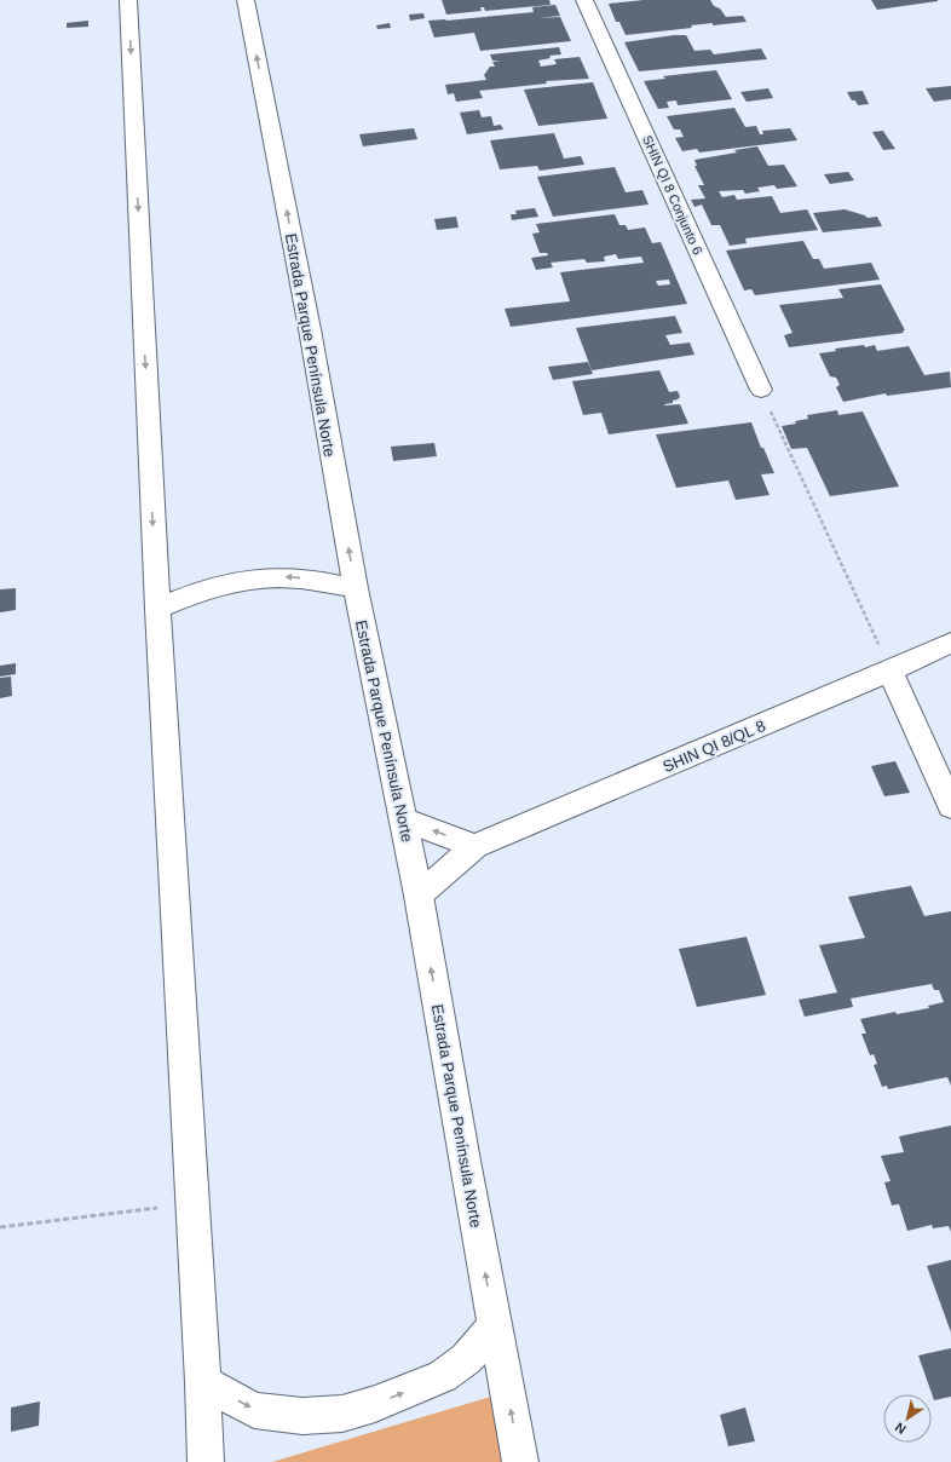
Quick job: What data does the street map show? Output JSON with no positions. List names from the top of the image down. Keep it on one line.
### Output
{"streets":{"main road":["SHIN QI 8 Conjunto 6","Estrada Parque Península Norte","SHIN QI 8/QL 8"]},"crossings":[["Estrada Parque Península Norte","SHIN QI 8/QL 8"]],"north":"bottom left"}
